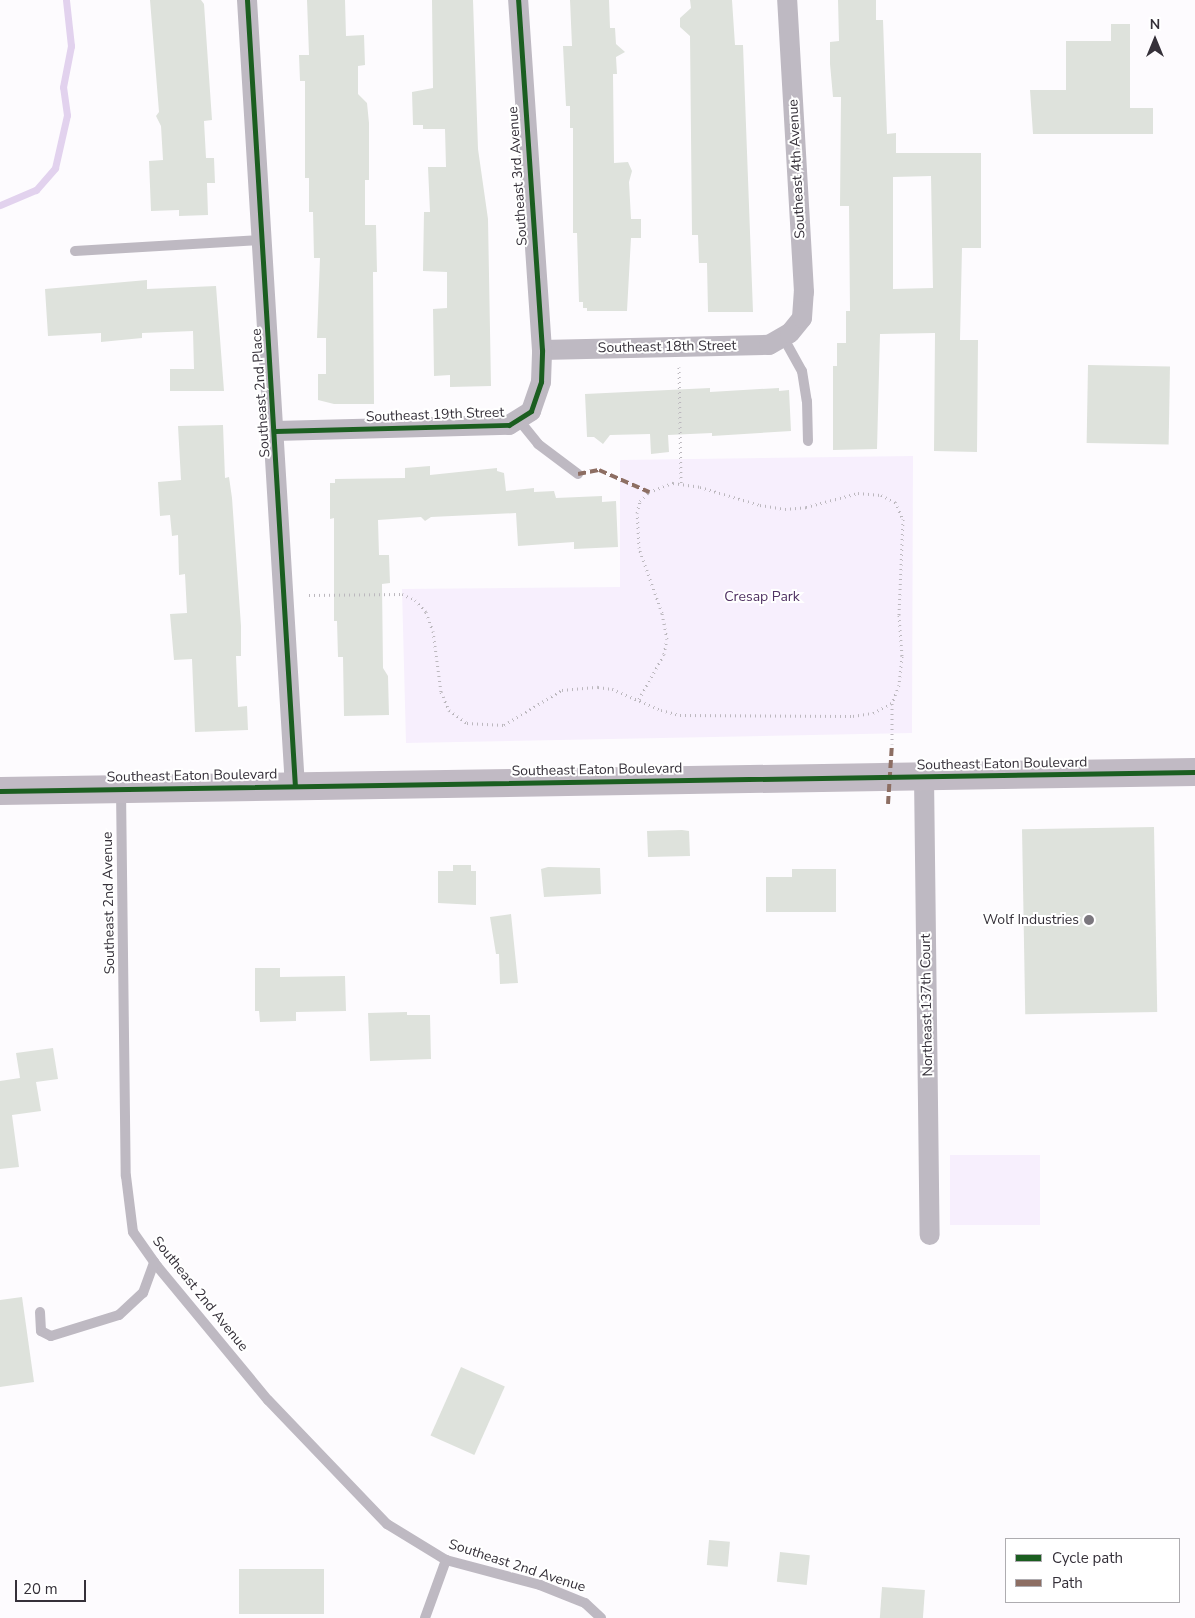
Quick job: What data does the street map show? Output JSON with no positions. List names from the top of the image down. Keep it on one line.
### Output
{"streets":{"main road":["Southeast Eaton Boulevard"],"street":["Southeast 4th Avenue","Southeast 3rd Avenue","Southeast 18th Street","Southeast 2nd Place","Southeast 19th Street","Northeast 137th Court"],"lane":["Southeast 2nd Avenue"]},"crossings":[["Southeast 4th Avenue","Southeast 18th Street"],["Southeast 3rd Avenue","Southeast 18th Street"],["Southeast 3rd Avenue","Southeast 19th Street"],["Southeast 18th Street","Southeast 19th Street"],["Southeast 2nd Place","Southeast 19th Street"],["Southeast 2nd Place","Southeast Eaton Boulevard"],["Southeast Eaton Boulevard","Southeast 2nd Avenue"],["Southeast Eaton Boulevard","Northeast 137th Court"]],"parks":["Cresap Park"],"places":["Wolf Industries"],"legend":["Cycle path","Path"],"scale_bar":"20 m","north":"top"}
